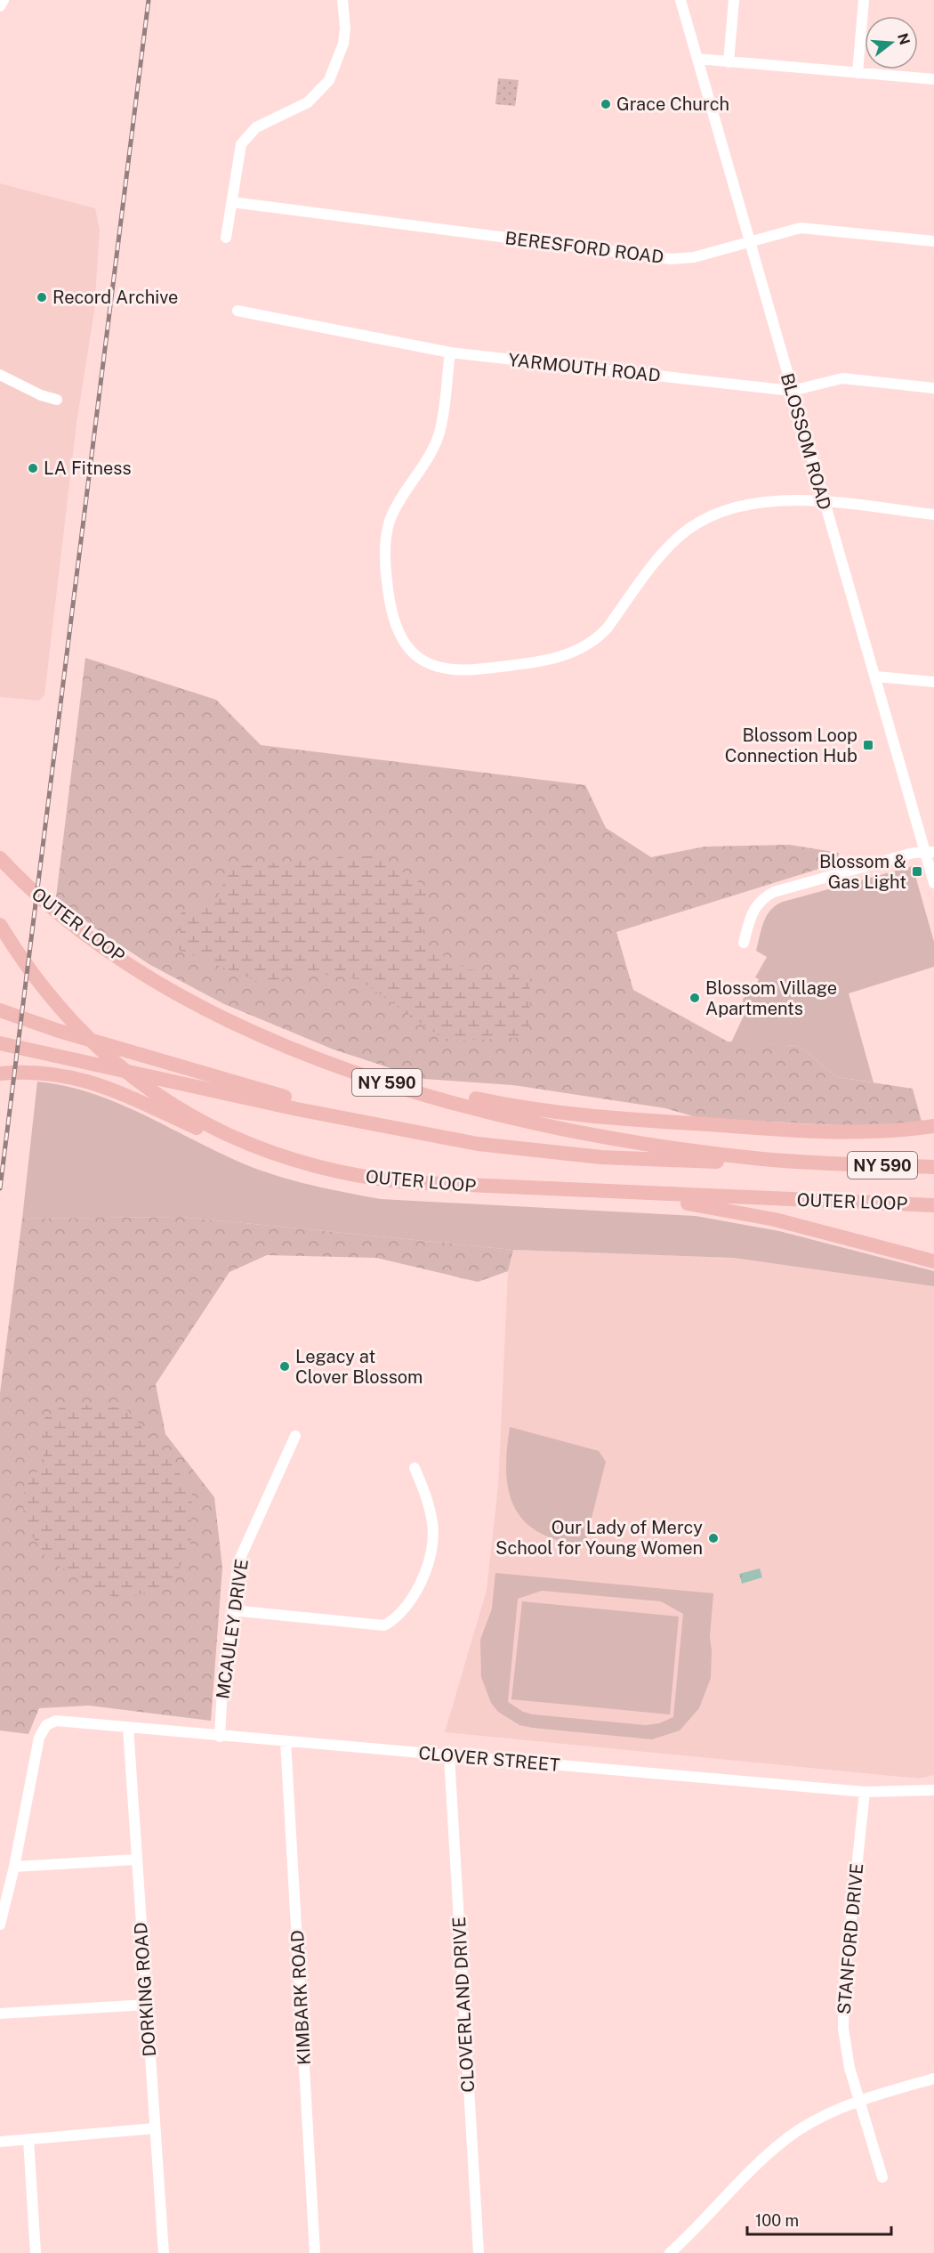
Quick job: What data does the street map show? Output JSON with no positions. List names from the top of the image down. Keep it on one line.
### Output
{"streets":{"highway":["OUTER LOOP","NY 590"],"street":["BERESFORD ROAD","YARMOUTH ROAD","BLOSSOM ROAD","MCAULEY DRIVE","CLOVER STREET","STANFORD DRIVE","DORKING ROAD","KIMBARK ROAD","CLOVERLAND DRIVE"]},"crossings":[["BERESFORD ROAD","BLOSSOM ROAD"],["YARMOUTH ROAD","BLOSSOM ROAD"],["MCAULEY DRIVE","CLOVER STREET"],["CLOVER STREET","STANFORD DRIVE"],["CLOVER STREET","DORKING ROAD"],["CLOVER STREET","KIMBARK ROAD"],["CLOVER STREET","CLOVERLAND DRIVE"]],"places":{"other":["Grace Church","Record Archive","LA Fitness","Blossom Village Apartments","Legacy at Clover Blossom","Our Lady of Mercy School for Young Women"],"transit":["Blossom Loop Connection Hub","Blossom & Gas Light"]},"scale_bar":"100 m","north":"right"}
